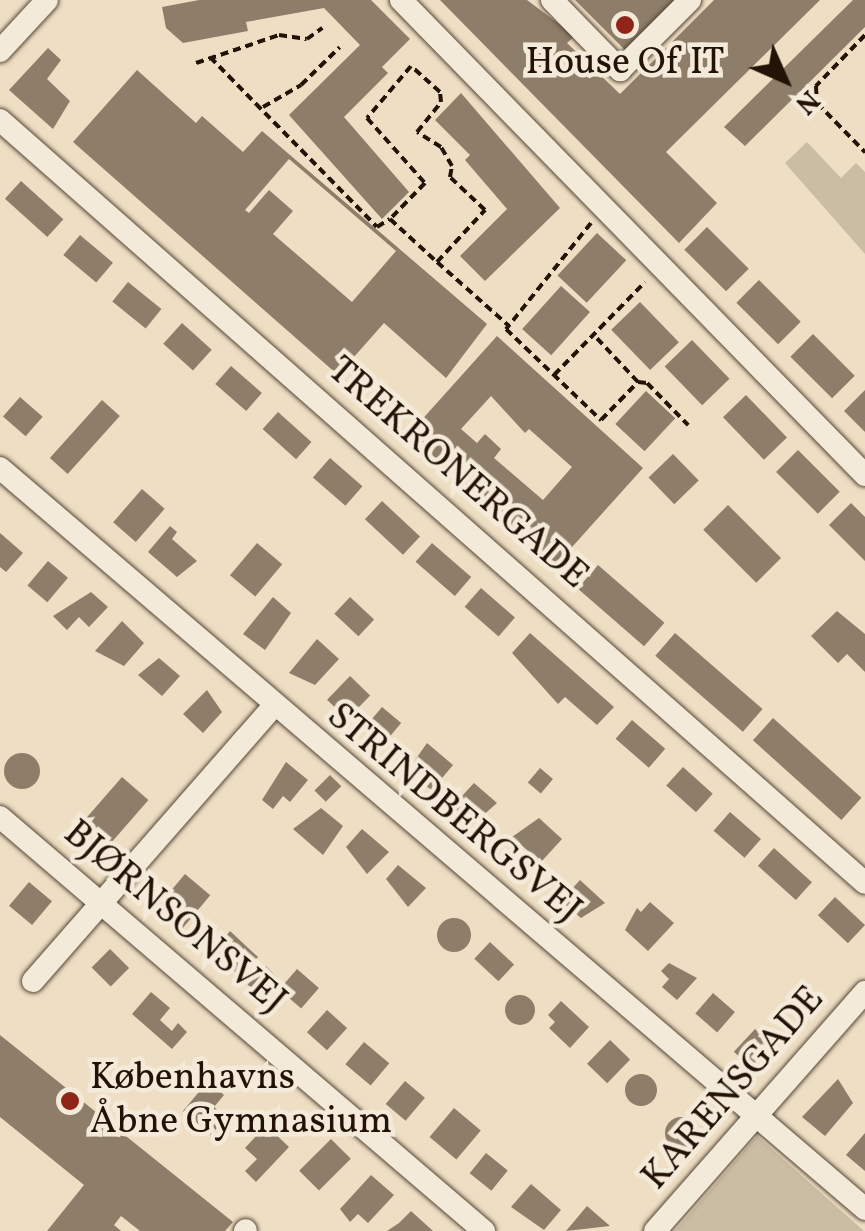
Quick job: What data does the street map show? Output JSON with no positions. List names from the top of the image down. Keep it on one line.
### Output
{"streets":{"street":["TREKRONERGADE","STRINDBERGSVEJ","BJØRNSONSVEJ","KARENSGADE"]},"crossings":[["STRINDBERGSVEJ","KARENSGADE"]],"places":["House Of IT","Københavns Åbne Gymnasium"],"north":"bottom right"}
